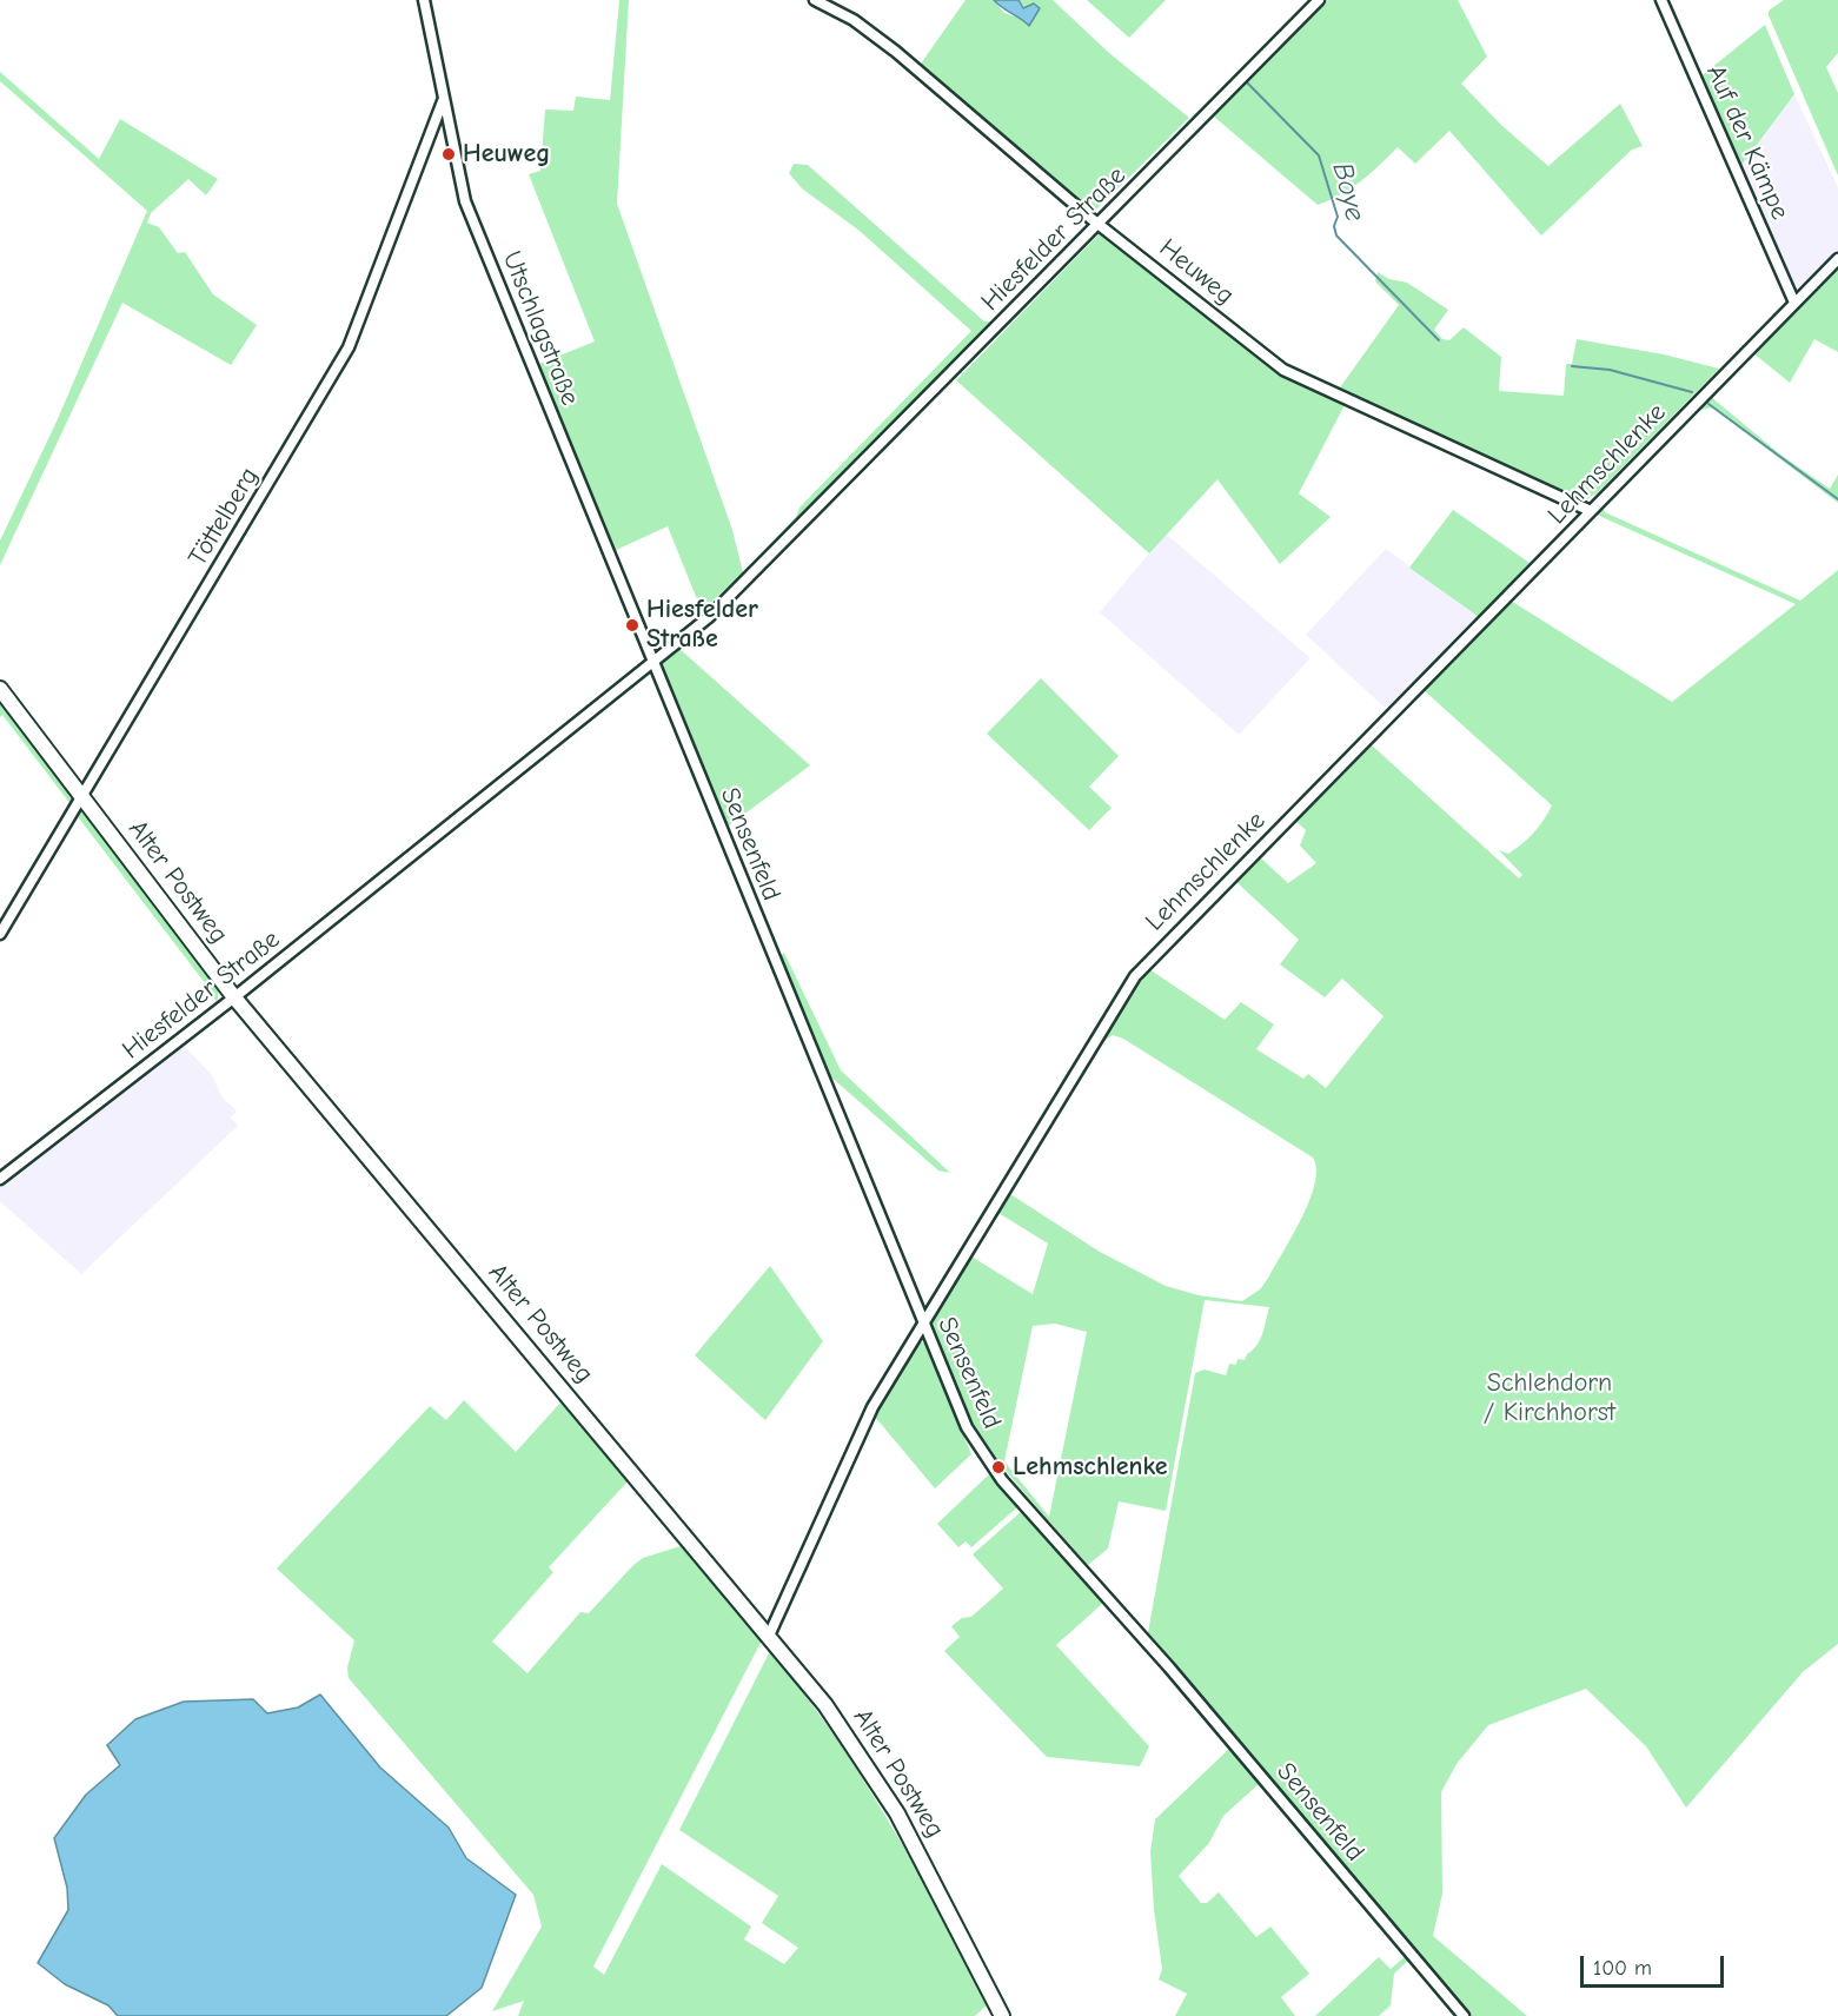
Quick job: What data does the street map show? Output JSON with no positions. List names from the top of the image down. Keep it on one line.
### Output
{"streets":{"main road":["Alter Postweg"],"street":["Auf der Kämpe","Hiesfelder Straße","Heuweg","Utschlagstraße","Lehmschlenke","Töttelberg","Sensenfeld"]},"crossings":[["Auf der Kämpe","Lehmschlenke"],["Hiesfelder Straße","Heuweg"],["Hiesfelder Straße","Utschlagstraße"],["Hiesfelder Straße","Sensenfeld"],["Hiesfelder Straße","Alter Postweg"],["Heuweg","Lehmschlenke"],["Utschlagstraße","Töttelberg"],["Utschlagstraße","Sensenfeld"],["Lehmschlenke","Sensenfeld"],["Lehmschlenke","Alter Postweg"],["Töttelberg","Alter Postweg"]],"water":["Boye"],"parks":["Schlehdorn / Kirchhorst"],"places":["Heuweg","Hiesfelder Straße","Lehmschlenke"],"scale_bar":"100 m"}
